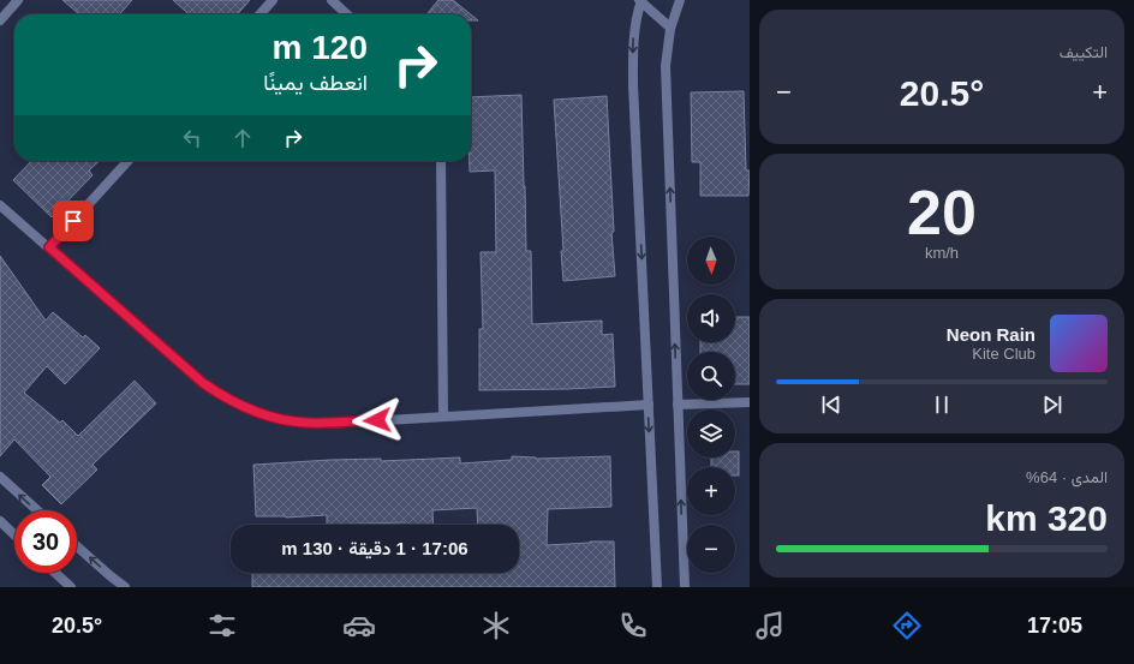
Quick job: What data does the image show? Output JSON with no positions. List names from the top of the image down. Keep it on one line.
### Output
{"north":"bottom","page":{"tile":["التكييف",["20","km/h"],["المدى · 64%","320 km"]],"turn":["120 m","انعطف يمينًا"],"heat":["−","20.5°","+"],"map_buttons":["+","−"],"song":["Neon Rain","Kite Club"],"limit":"30","trip":"17:06 · 1 دقيقة · 130 m","tabs":["17:05","20.5°"]}}
